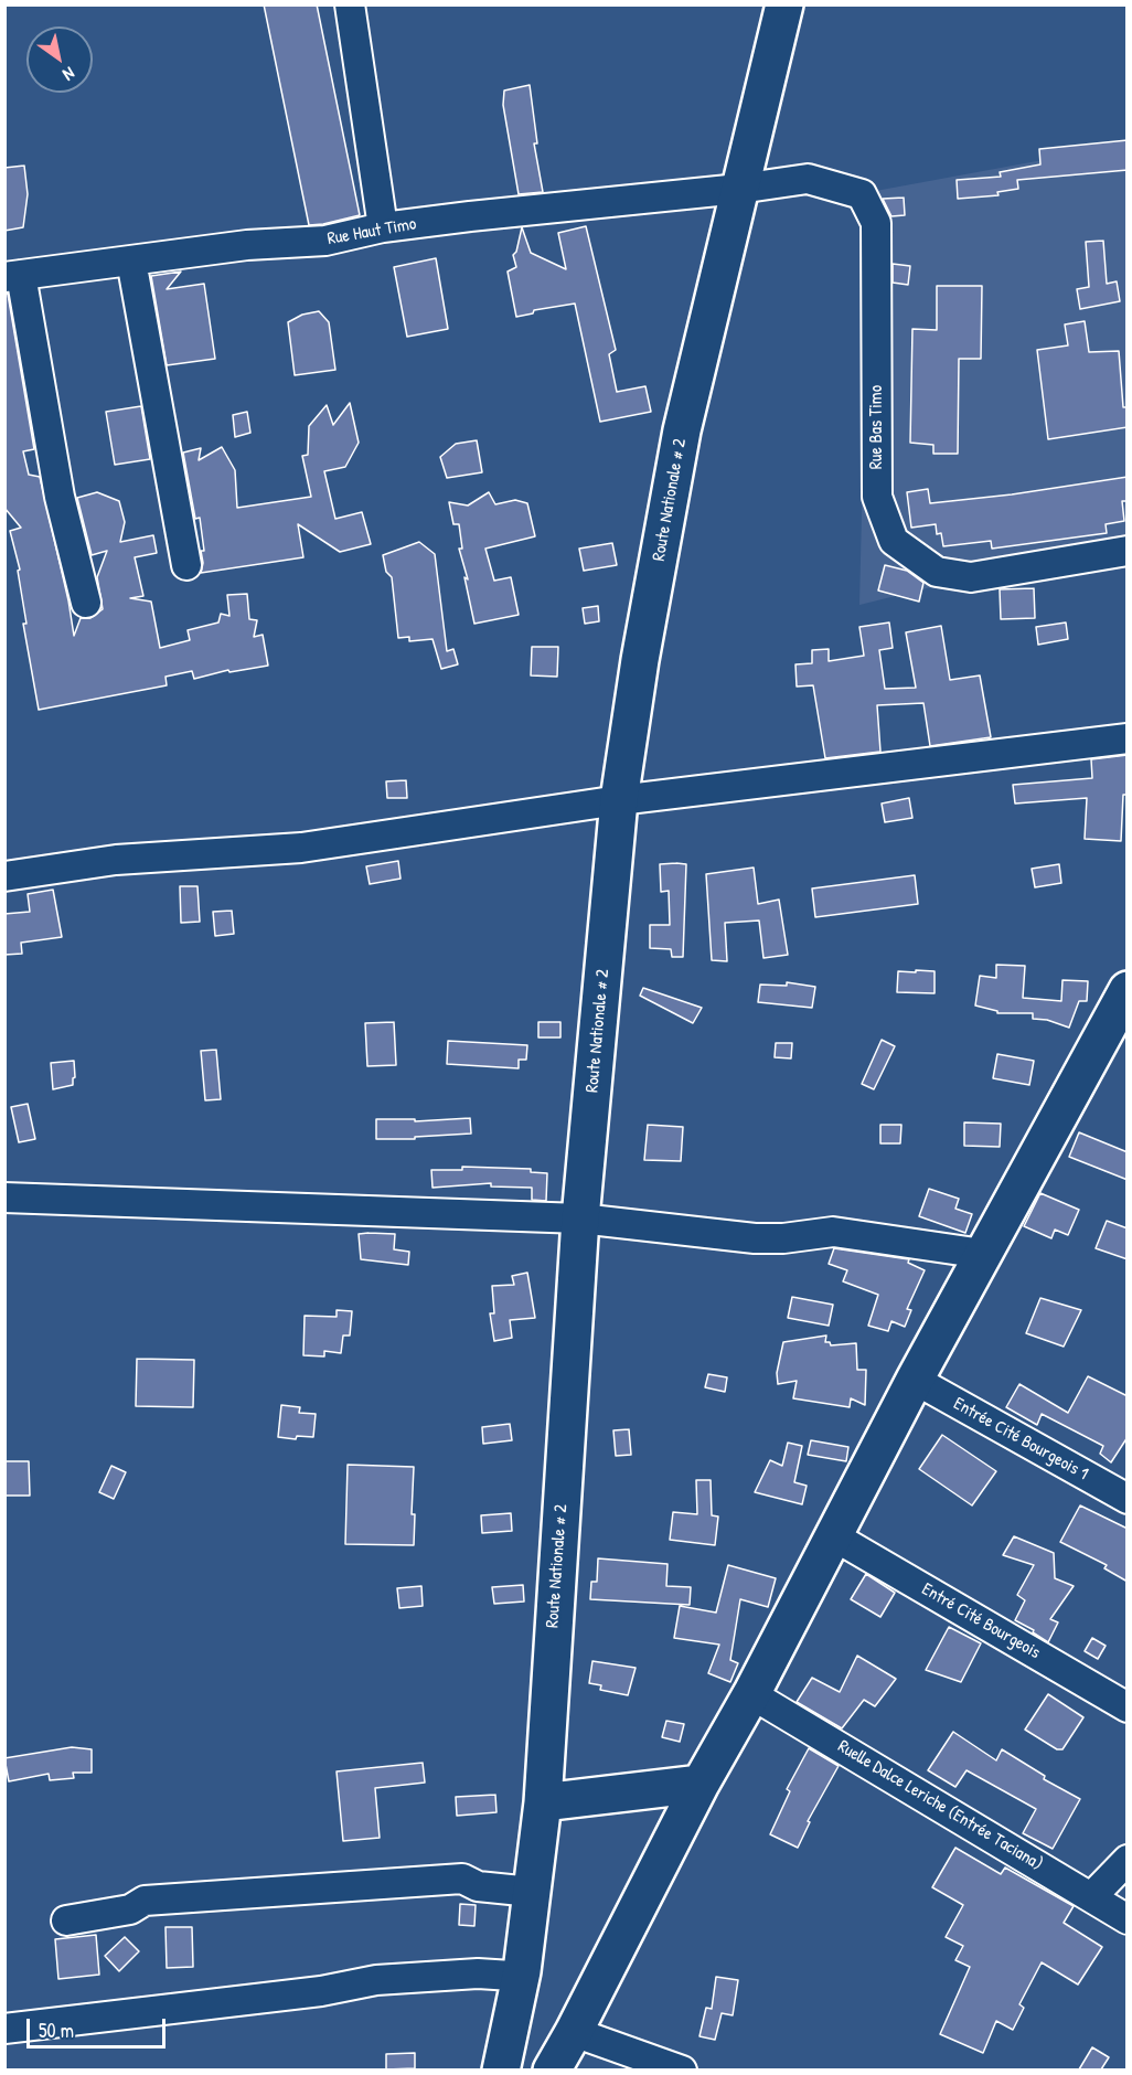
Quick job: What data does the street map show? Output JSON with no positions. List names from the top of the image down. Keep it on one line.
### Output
{"streets":{"main road":["Route Nationale # 2"],"street":["Rue Haut Timo","Rue Bas Timo","Entrée Cité Bourgeois 1","Entré Cité Bourgeois","Ruelle Dalce Leriche (Entrée Taciana)"]},"crossings":[["Rue Haut Timo","Rue Bas Timo"],["Rue Haut Timo","Route Nationale # 2"],["Rue Bas Timo","Route Nationale # 2"]],"scale_bar":"50 m","north":"bottom right"}
